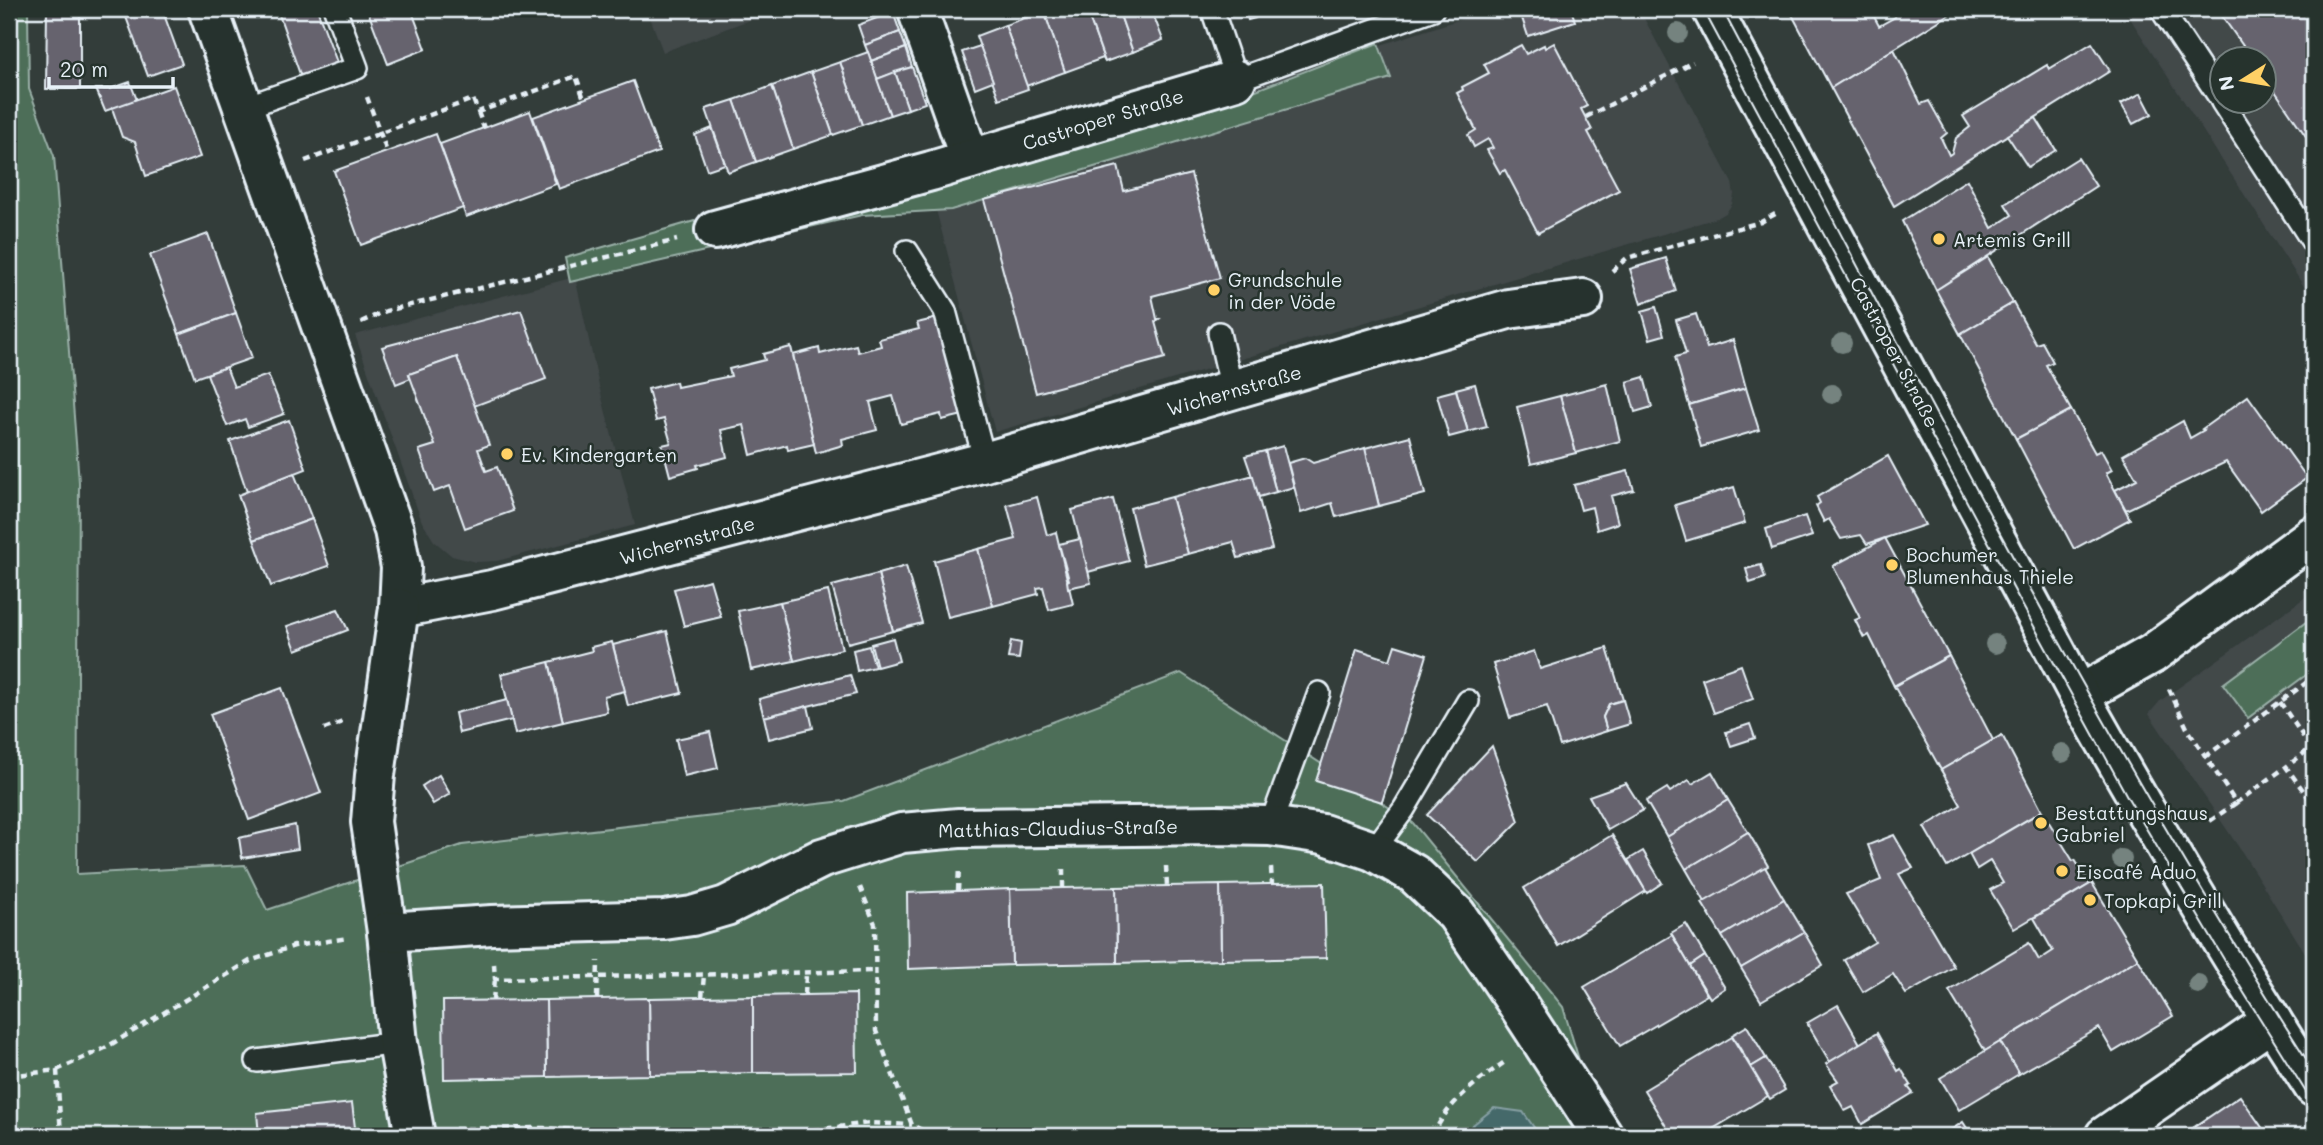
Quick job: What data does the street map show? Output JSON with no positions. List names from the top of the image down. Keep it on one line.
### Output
{"streets":{"street":["Castroper Straße","Wichernstraße","Matthias-Claudius-Straße"]},"places":["Artemis Grill","Grundschule in der Vöde","Ev. Kindergarten","Bochumer Blumenhaus Thiele","Bestattungshaus Gabriel","Eiscafé Aduo","Topkapi Grill"],"scale_bar":"20 m","north":"left"}
